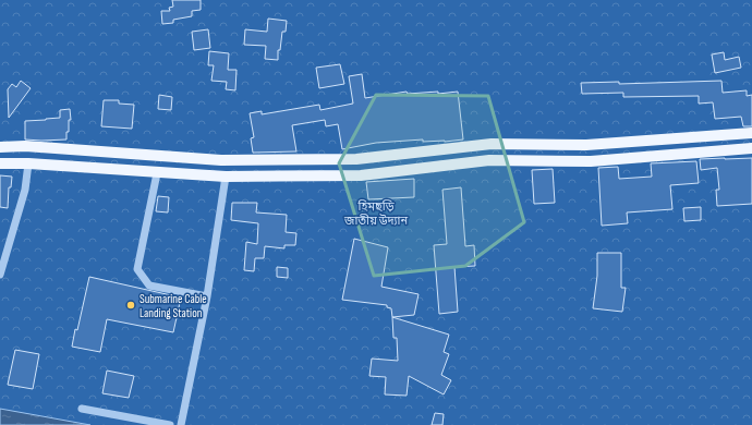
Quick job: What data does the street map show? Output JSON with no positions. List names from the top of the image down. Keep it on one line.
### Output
{"parks":["হিমছড়ি জাতীয় উদ্যান"],"places":["Submarine Cable Landing Station"]}
